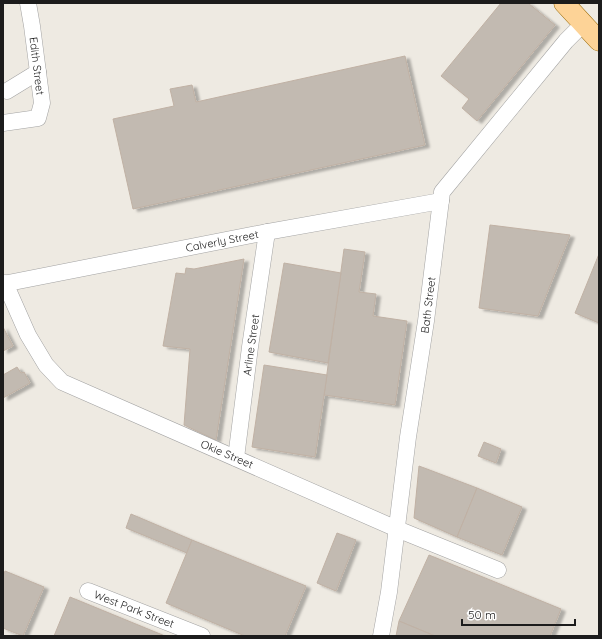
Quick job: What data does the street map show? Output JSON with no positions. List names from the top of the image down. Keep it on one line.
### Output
{"streets":{"street":["Edith Street","Calverly Street","Bath Street","Arline Street","Okie Street","West Park Street"]},"crossings":[["Calverly Street","Bath Street"],["Calverly Street","Arline Street"],["Calverly Street","Okie Street"],["Bath Street","Okie Street"],["Arline Street","Okie Street"]],"scale_bar":"50 m"}
